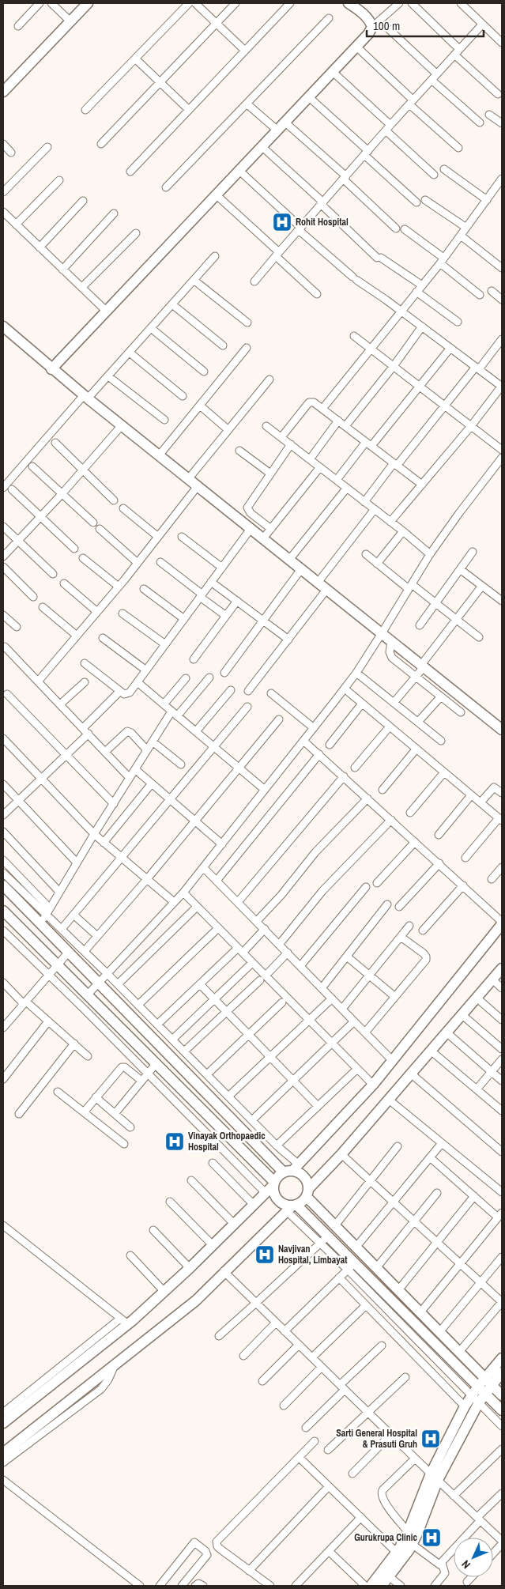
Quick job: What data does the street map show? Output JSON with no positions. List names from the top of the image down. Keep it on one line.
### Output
{"places":{"hospital":["Rohit Hospital","Vinayak Orthopaedic Hospital","Navjivan Hospital, Limbayat","Sarti General Hospital & Prasuti Gruh","Gurukrupa Clinic"]},"scale_bar":"100 m","north":"bottom left"}
